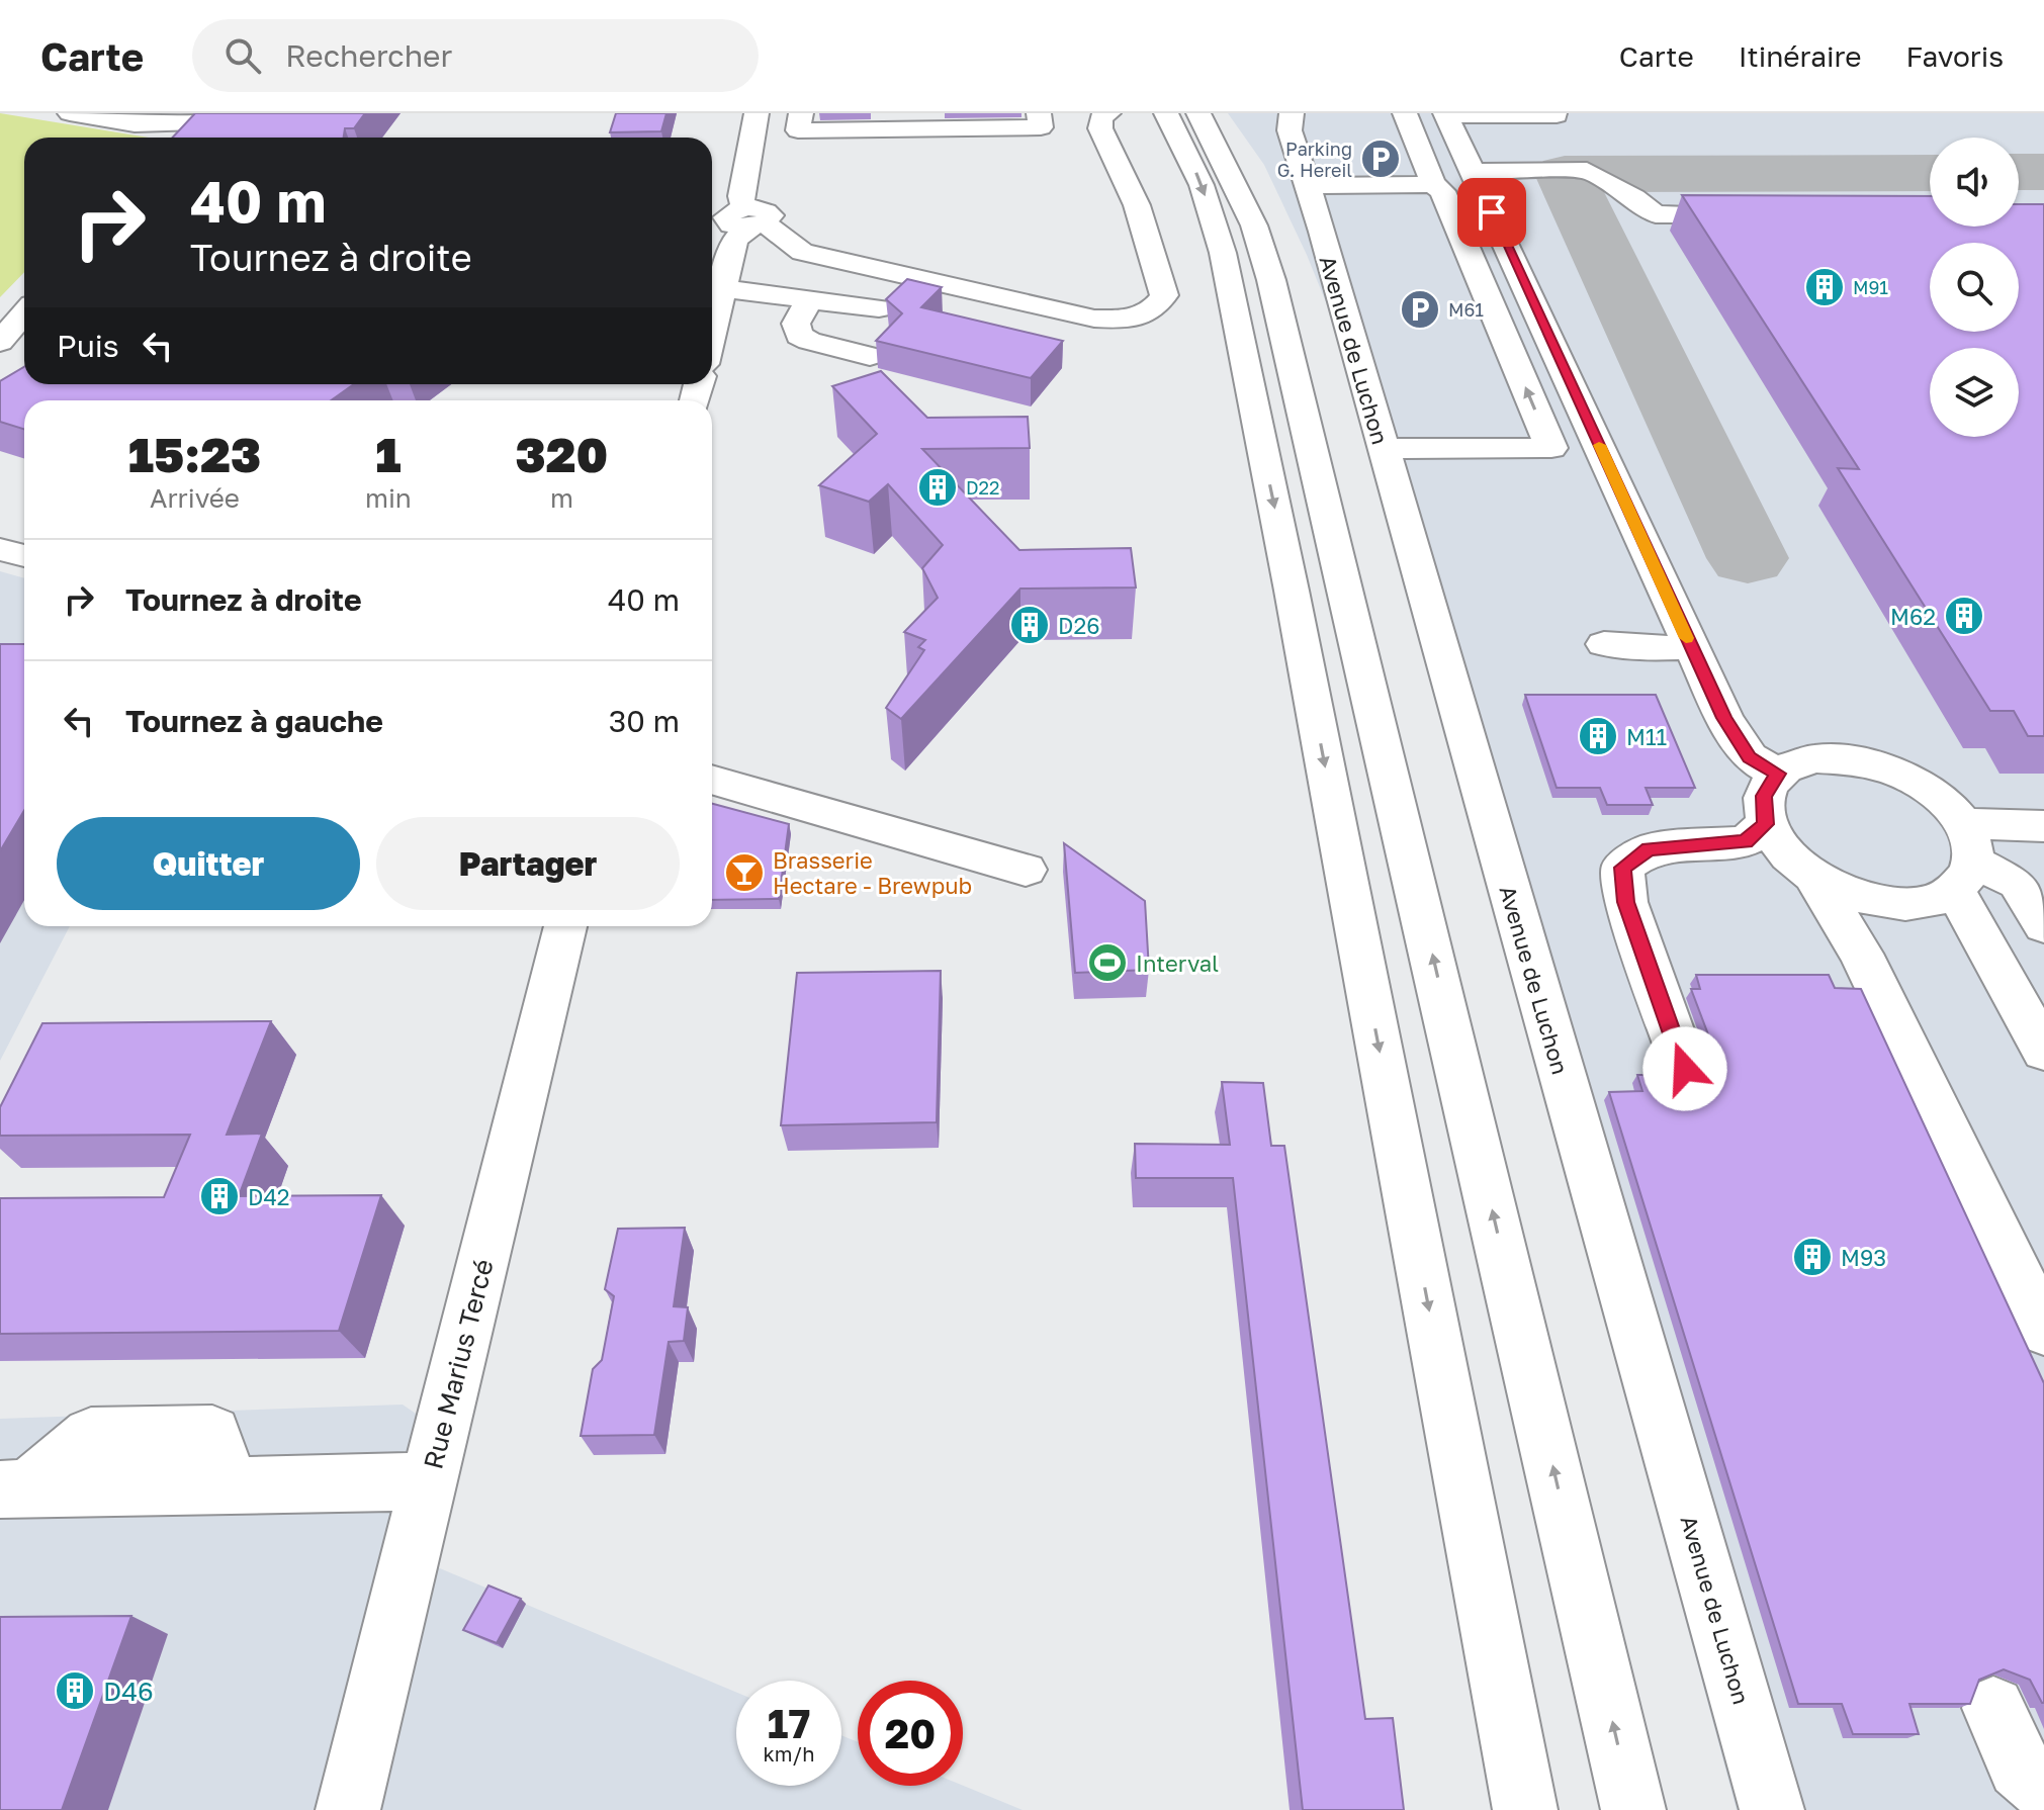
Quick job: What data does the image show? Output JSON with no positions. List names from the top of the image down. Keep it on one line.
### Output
{"streets":{"main road":["Avenue de Luchon","Rue Marius Tercé"]},"places":{"parking":["Parking G. Hereil","M61"],"building":["M91","D22","M62","D26","M11","D42","M93","D46"],"bar":["Brasserie Hectare - Brewpub"],"sports":["Interval"]},"page":{"header":"Carte","search":"Rechercher","nav":["Carte","Itinéraire","Favoris"],"turn":["40 m","Tournez à droite"],"then":"Puis","eta":["15:23","Arrivée","1","min","320","m"],"list":[{"name":"Tournez à droite","value":"40 m"},{"name":"Tournez à gauche","value":"30 m"}],"buttons":["Quitter","Partager"],"speed":"17 km/h","limit":"20"}}
